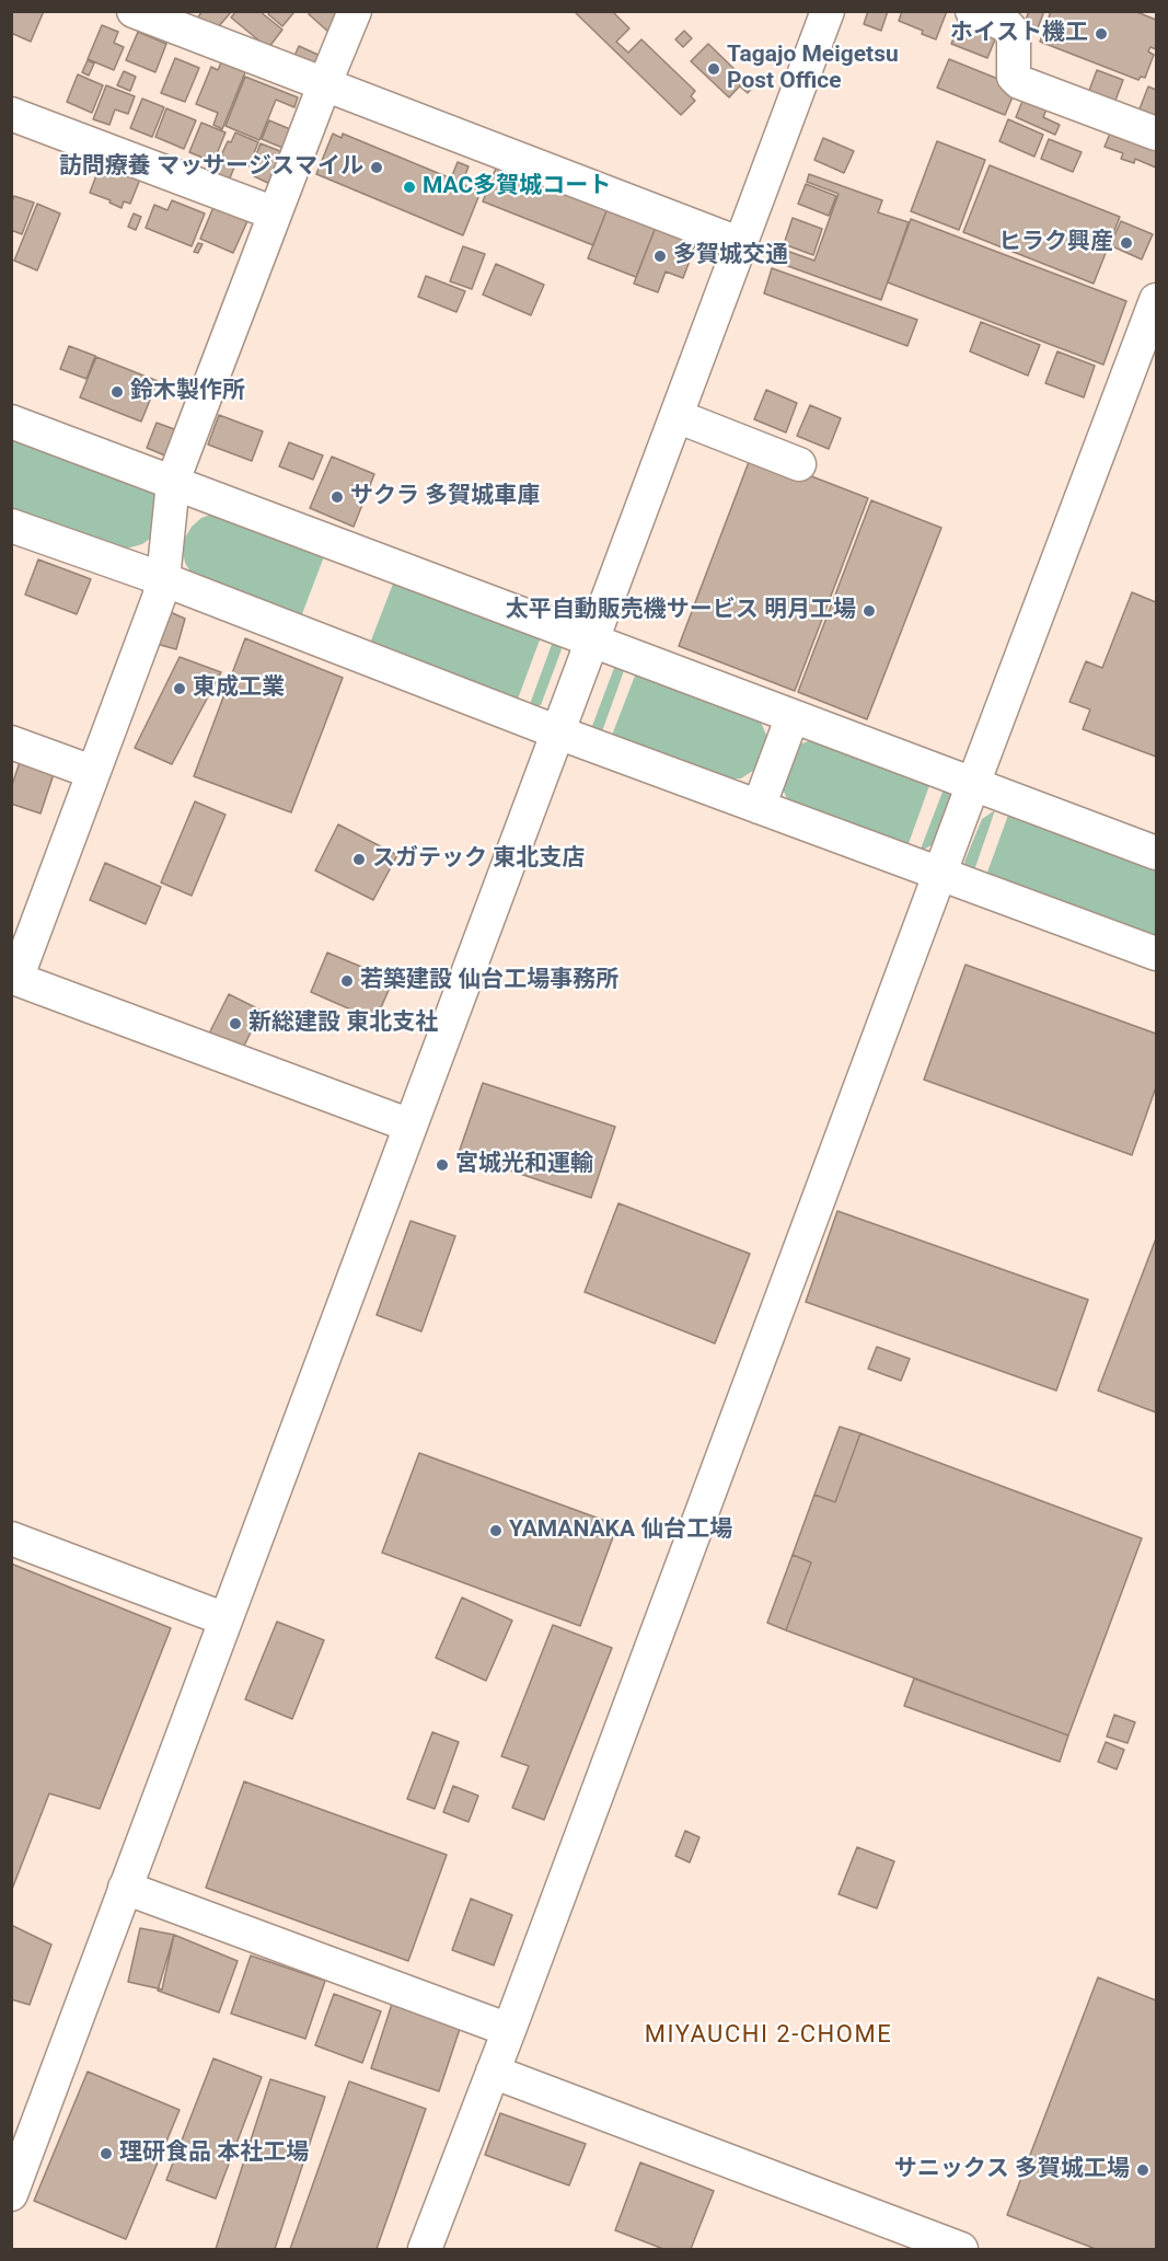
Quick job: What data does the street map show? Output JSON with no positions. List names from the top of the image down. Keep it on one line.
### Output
{"districts":["MIYAUCHI 2-CHOME"],"places":["ホイスト機工","Tagajo Meigetsu Post Office","訪問療養 マッサージスマイル","MAC多賀城コート","ヒラク興産","多賀城交通","鈴木製作所","サクラ 多賀城車庫","太平自動販売機サービス 明月工場","東成工業","スガテック 東北支店","若築建設 仙台工場事務所","新総建設 東北支社","宮城光和運輸","YAMANAKA 仙台工場","理研食品 本社工場","サニックス 多賀城工場"]}
